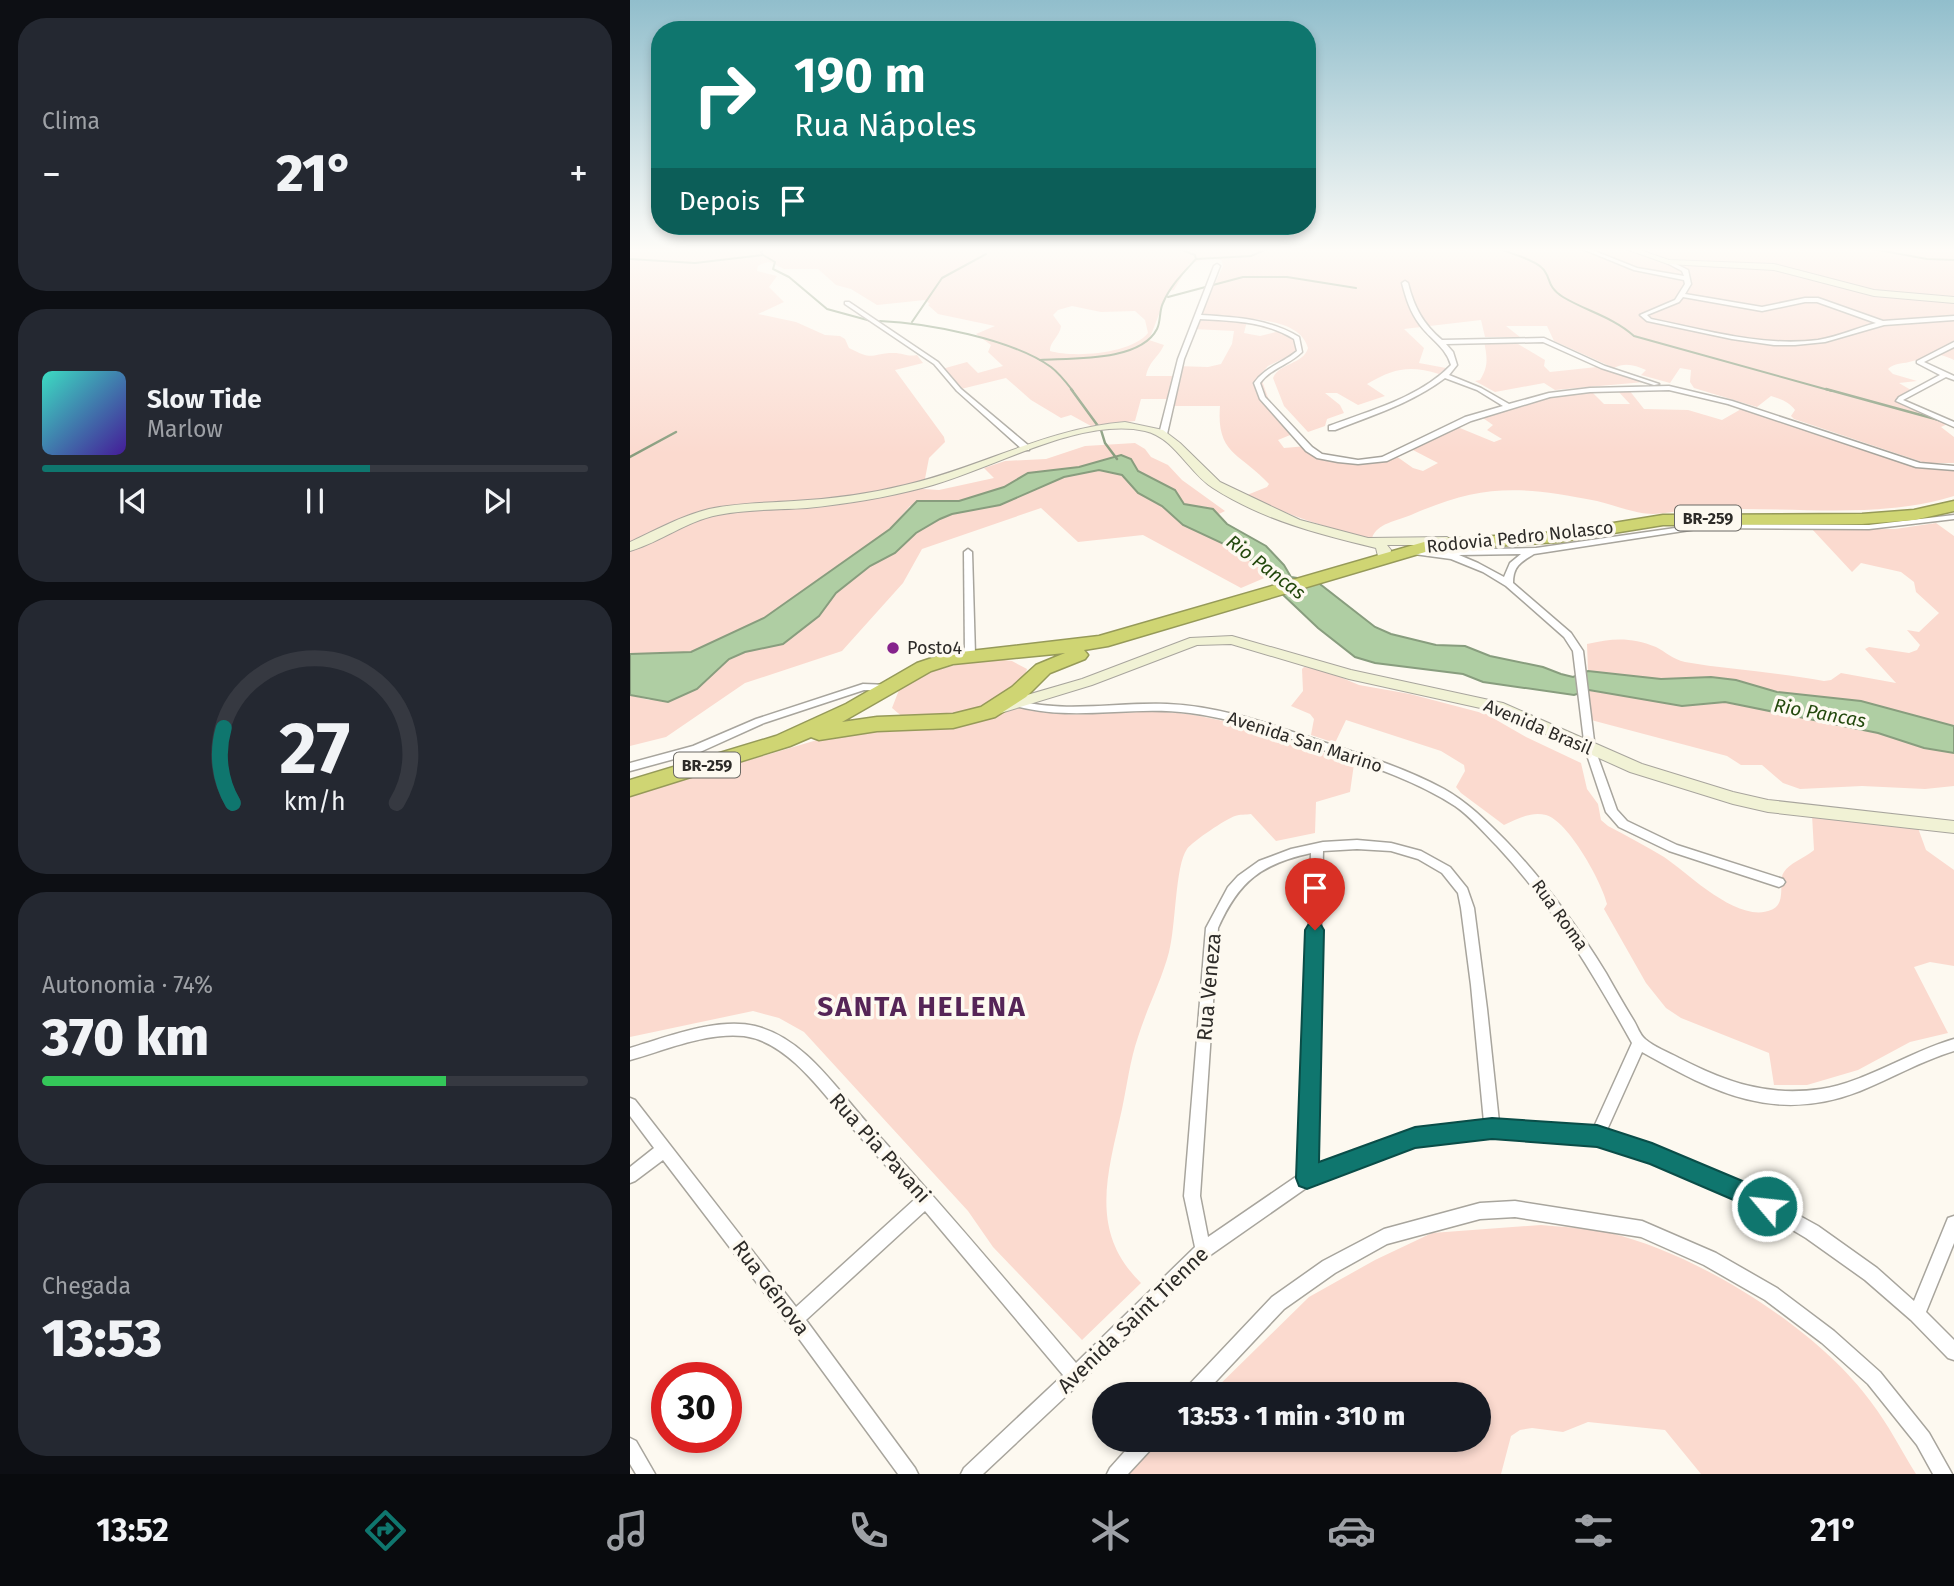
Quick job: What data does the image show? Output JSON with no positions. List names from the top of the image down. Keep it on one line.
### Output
{"streets":{"highway":["BR-259","Rodovia Pedro Nolasco"],"street":["Avenida Brasil","Avenida San Marino","Rua Roma","Rua Veneza","Rua Pia Pavani","Rua Gênova","Avenida Saint Tienne"]},"crossings":[["BR-259","Rodovia Pedro Nolasco"],["Rodovia Pedro Nolasco","Avenida Brasil"],["Avenida Brasil","Avenida San Marino"],["Avenida San Marino","Rua Roma"],["Rua Veneza","Avenida Saint Tienne"],["Rua Pia Pavani","Avenida Saint Tienne"]],"districts":["SANTA HELENA"],"water":["Rio Pancas"],"places":["Posto4"],"page":{"tile":["Clima",["Autonomia · 74%","370 km"],["Chegada","13:53"]],"turn":["190 m","Rua Nápoles"],"heat":["−","21°","+"],"then":"Depois","song":["Slow Tide","Marlow"],"limit":"30","trip":"13:53 · 1 min · 310 m","tabs":["13:52","21°"],"gauge":["27","km/h"]}}
